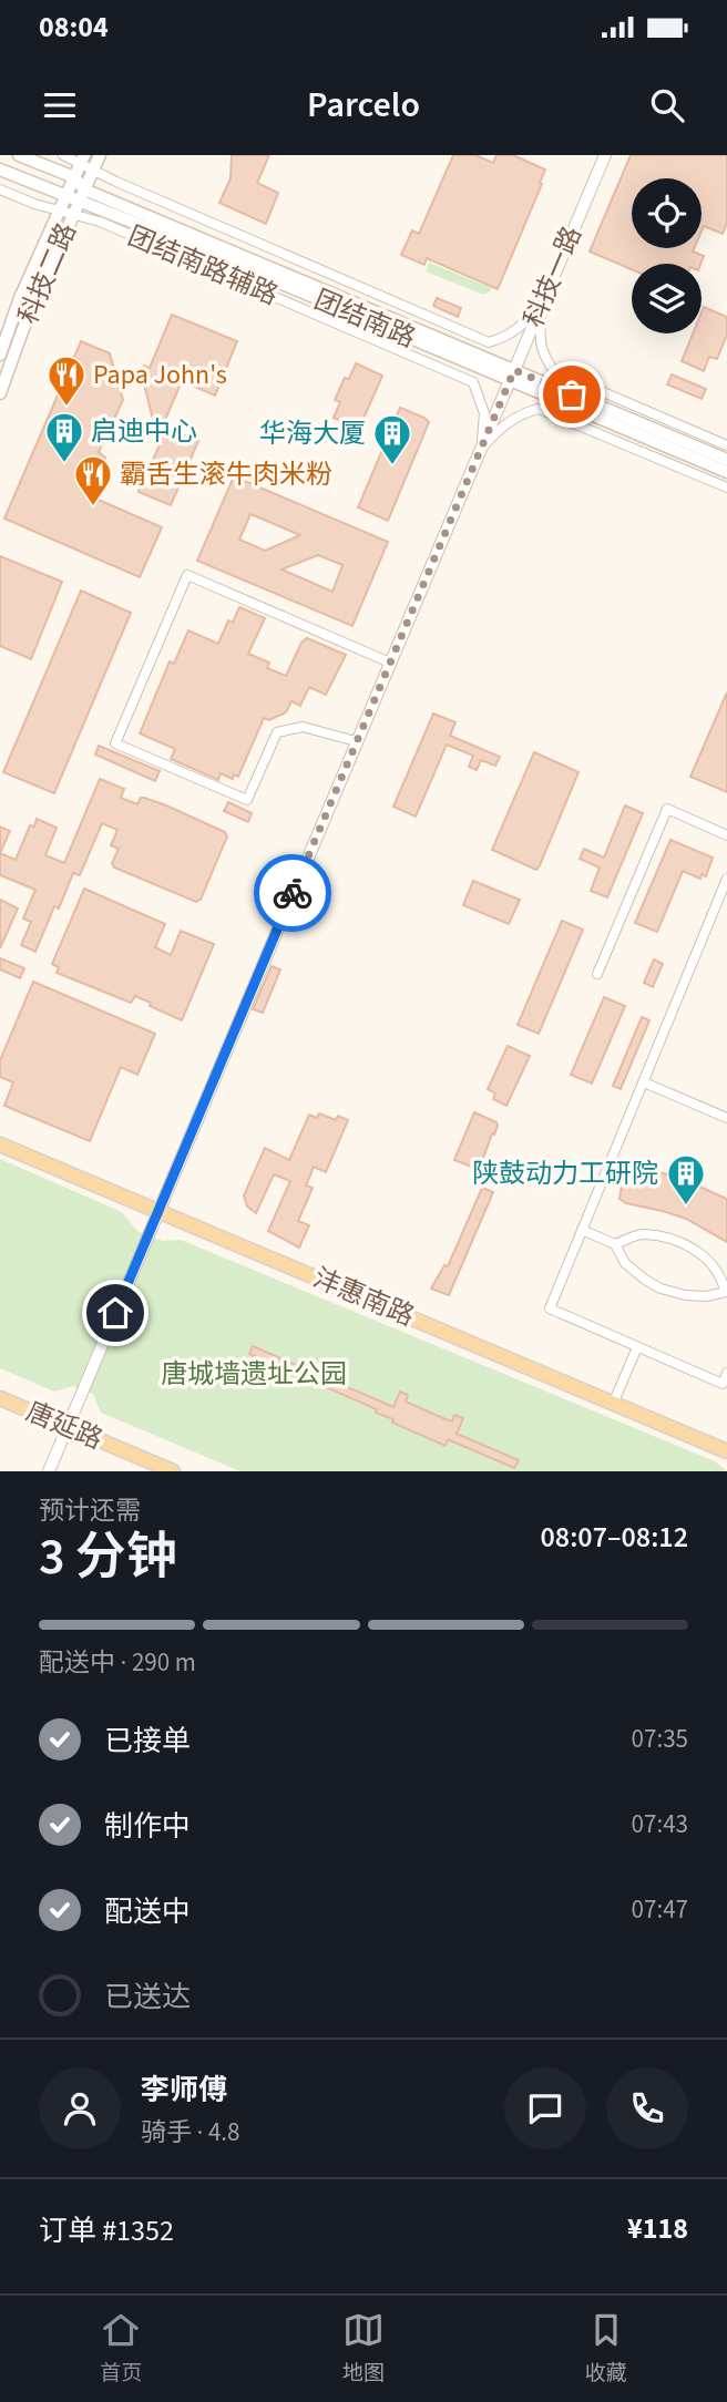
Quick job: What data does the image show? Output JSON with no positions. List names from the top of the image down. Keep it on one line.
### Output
{"streets":{"main road":["科技二路","团结南路","沣惠南路","唐延路"],"street":["团结南路辅路","科技一路"]},"crossings":[["团结南路辅路","科技二路"],["团结南路辅路","科技一路"],["科技二路","团结南路"],["科技一路","团结南路"],["科技一路","沣惠南路"],["科技一路","唐延路"]],"parks":["唐城墙遗址公园"],"places":{"restaurant":["Papa John's","霸舌生滚牛肉米粉"],"building":["启迪中心","华海大厦","陕鼓动力工研院"]},"page":{"status":"08:04","header":"Parcelo","heading":["3 分钟","预计还需","08:07–08:12"],"panel":["李师傅","骑手 · 4.8","订单 #1352","¥118"],"bar":"配送中 · 290 m","list":[["已接单","07:35"],["制作中","07:43"],["配送中","07:47"],"已送达"],"tabs":["首页","地图","收藏"]}}
